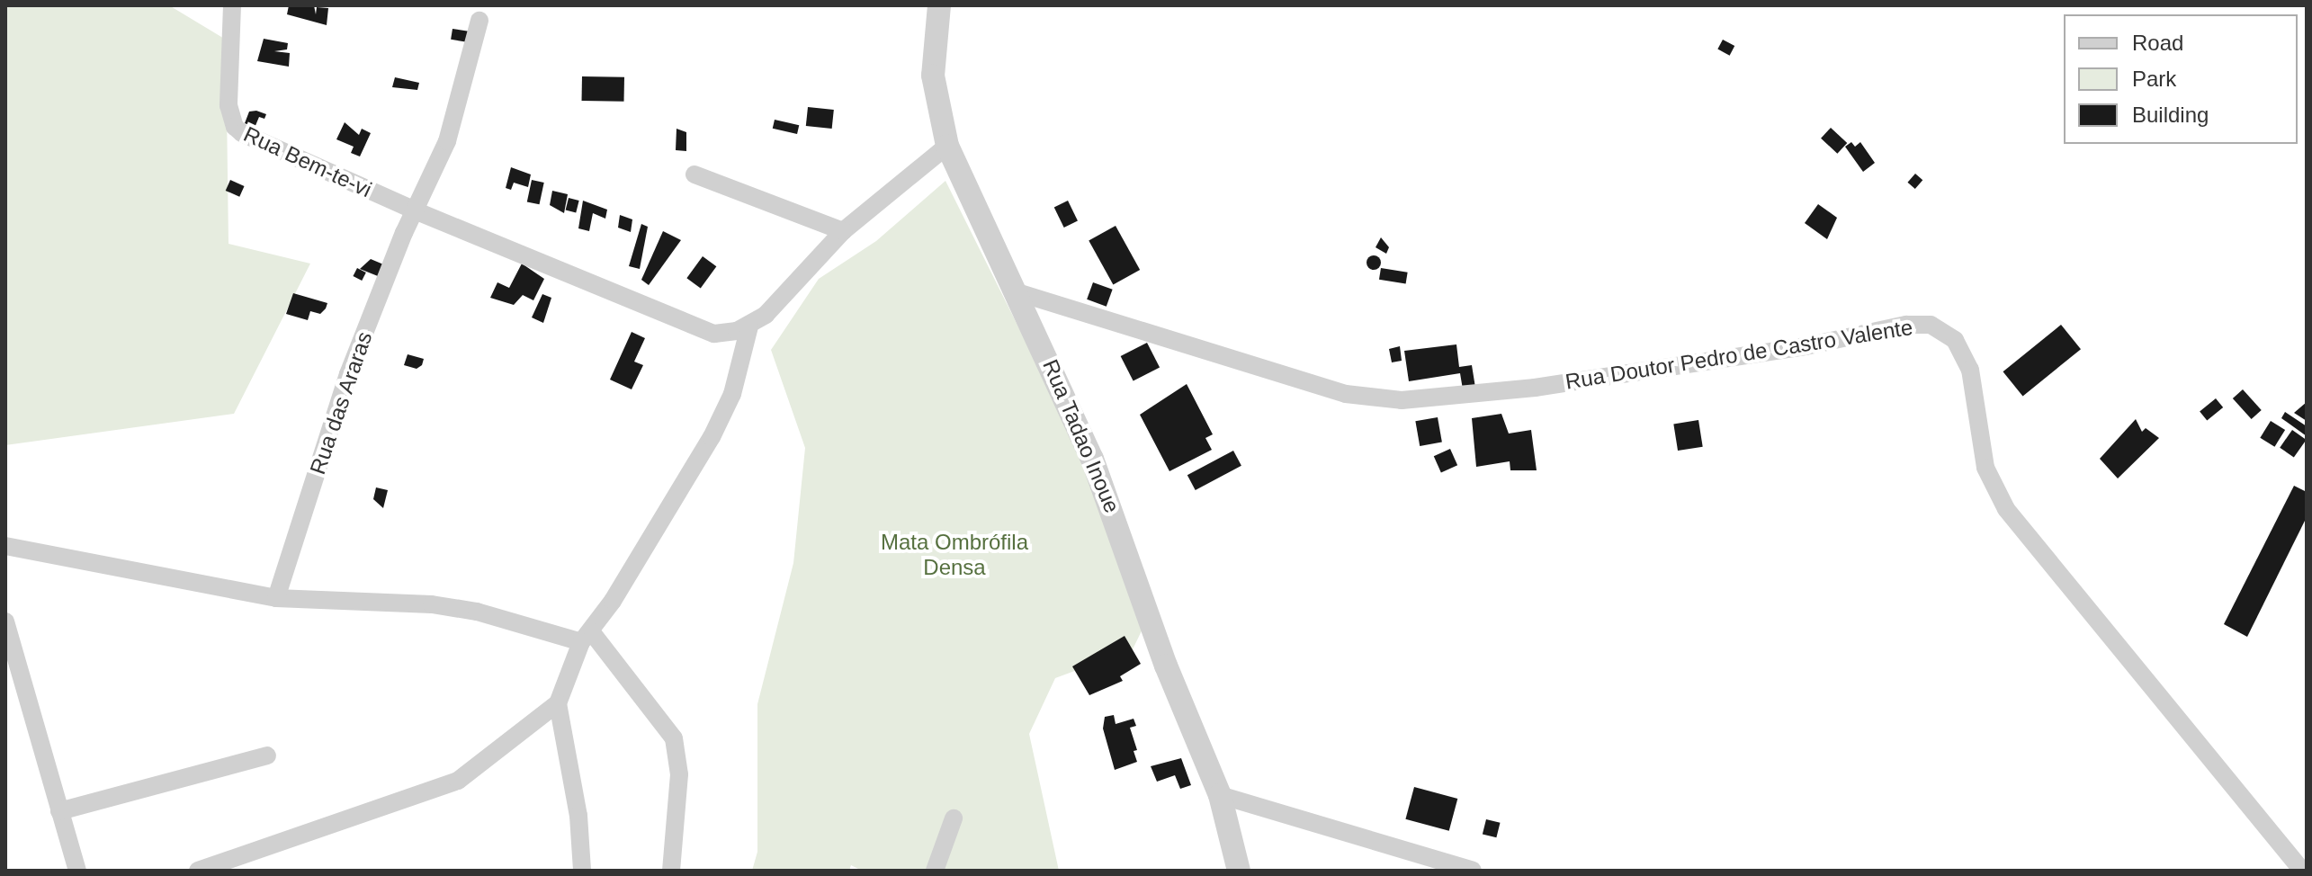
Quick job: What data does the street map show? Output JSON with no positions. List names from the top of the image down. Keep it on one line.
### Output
{"streets":{"street":["Rua Bem-te-vi","Rua Doutor Pedro de Castro Valente","Rua das Araras","Rua Tadao Inoue"]},"crossings":[["Rua Bem-te-vi","Rua das Araras"],["Rua Doutor Pedro de Castro Valente","Rua Tadao Inoue"]],"parks":["Mata Ombrófila Densa"],"legend":["Road","Park","Building"]}
